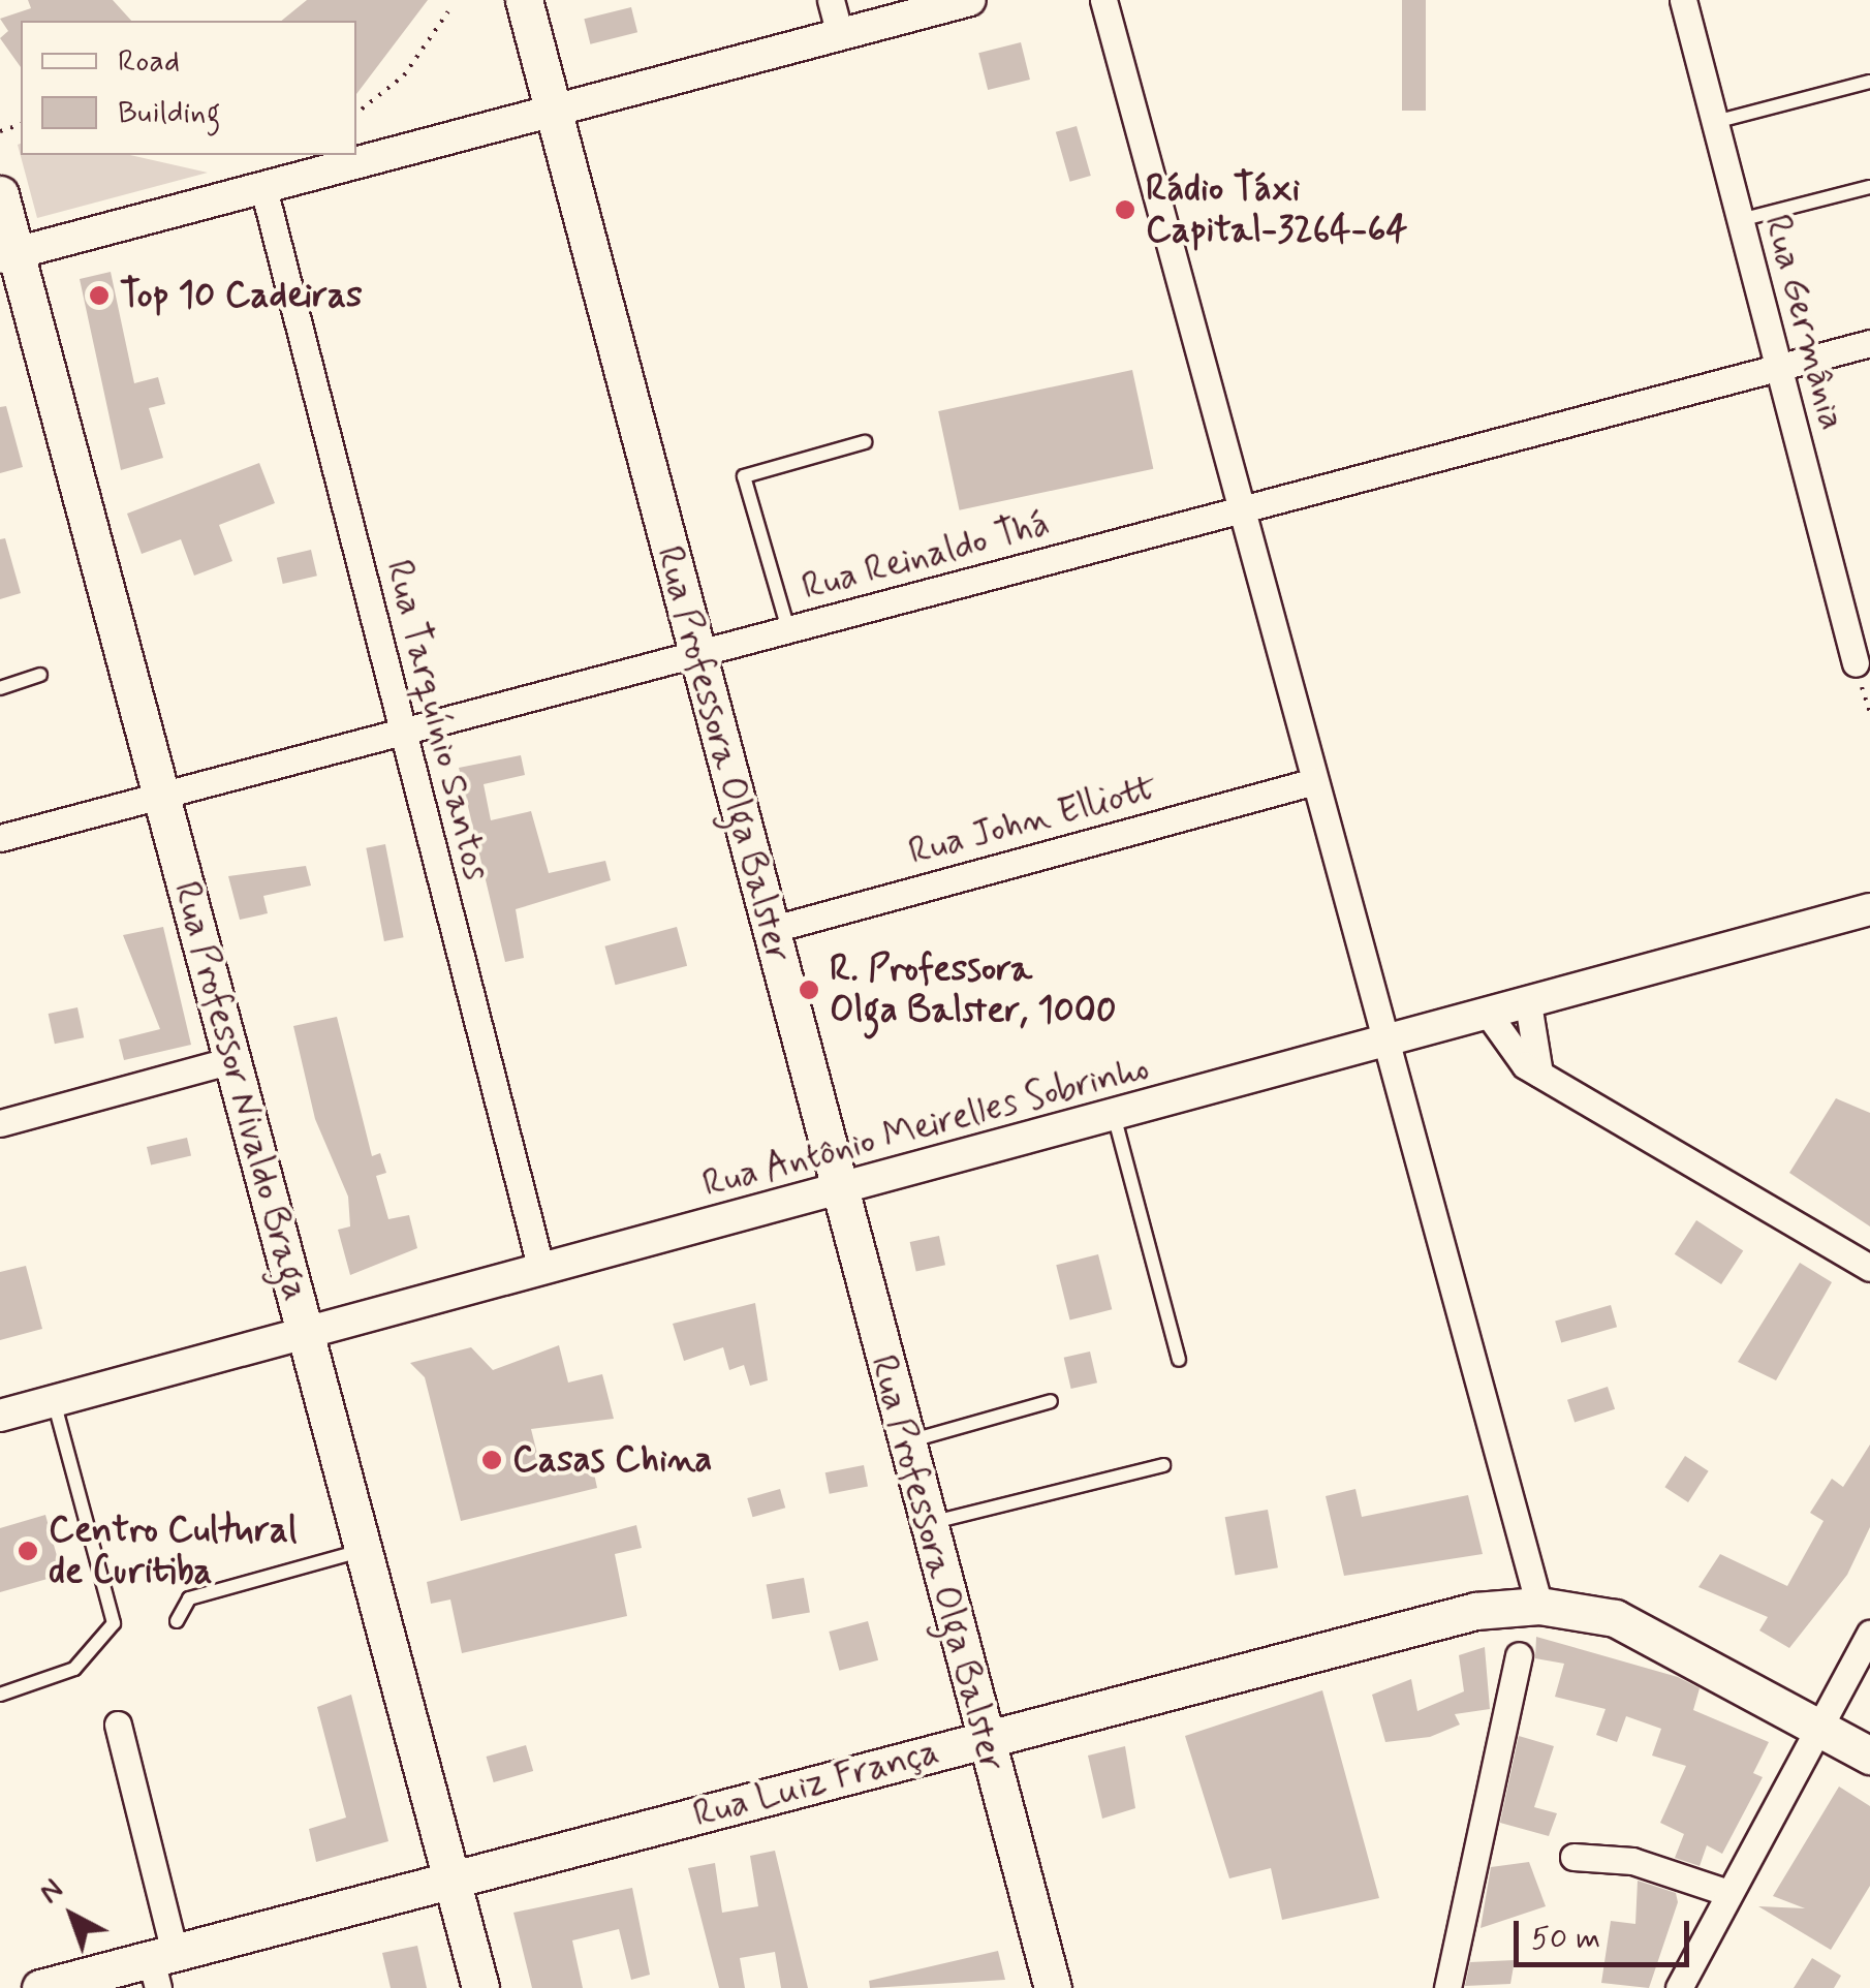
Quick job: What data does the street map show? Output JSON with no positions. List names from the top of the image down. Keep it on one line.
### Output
{"streets":{"main road":["Rua Professora Olga Balster","Rua Professor Nivaldo Braga","Rua Luiz França"],"street":["Rua Germânia","Rua Reinaldo Thá","Rua Tarquínio Santos","Rua John Elliott","Rua Antônio Meirelles Sobrinho"]},"crossings":[["Rua Germânia","Rua Reinaldo Thá"],["Rua Reinaldo Thá","Rua Tarquínio Santos"],["Rua Reinaldo Thá","Rua Professora Olga Balster"],["Rua Reinaldo Thá","Rua Professor Nivaldo Braga"],["Rua Tarquínio Santos","Rua Antônio Meirelles Sobrinho"],["Rua Professora Olga Balster","Rua John Elliott"],["Rua Professora Olga Balster","Rua Antônio Meirelles Sobrinho"],["Rua Professora Olga Balster","Rua Luiz França"],["Rua Professor Nivaldo Braga","Rua Antônio Meirelles Sobrinho"],["Rua Professor Nivaldo Braga","Rua Luiz França"]],"places":["Rádio Táxi Capital-3264-64","Top 10 Cadeiras","R. Professora Olga Balster, 1000","Casas China","Centro Cultural de Curitiba"],"legend":["Road","Building"],"scale_bar":"50 m","north":"top left"}
